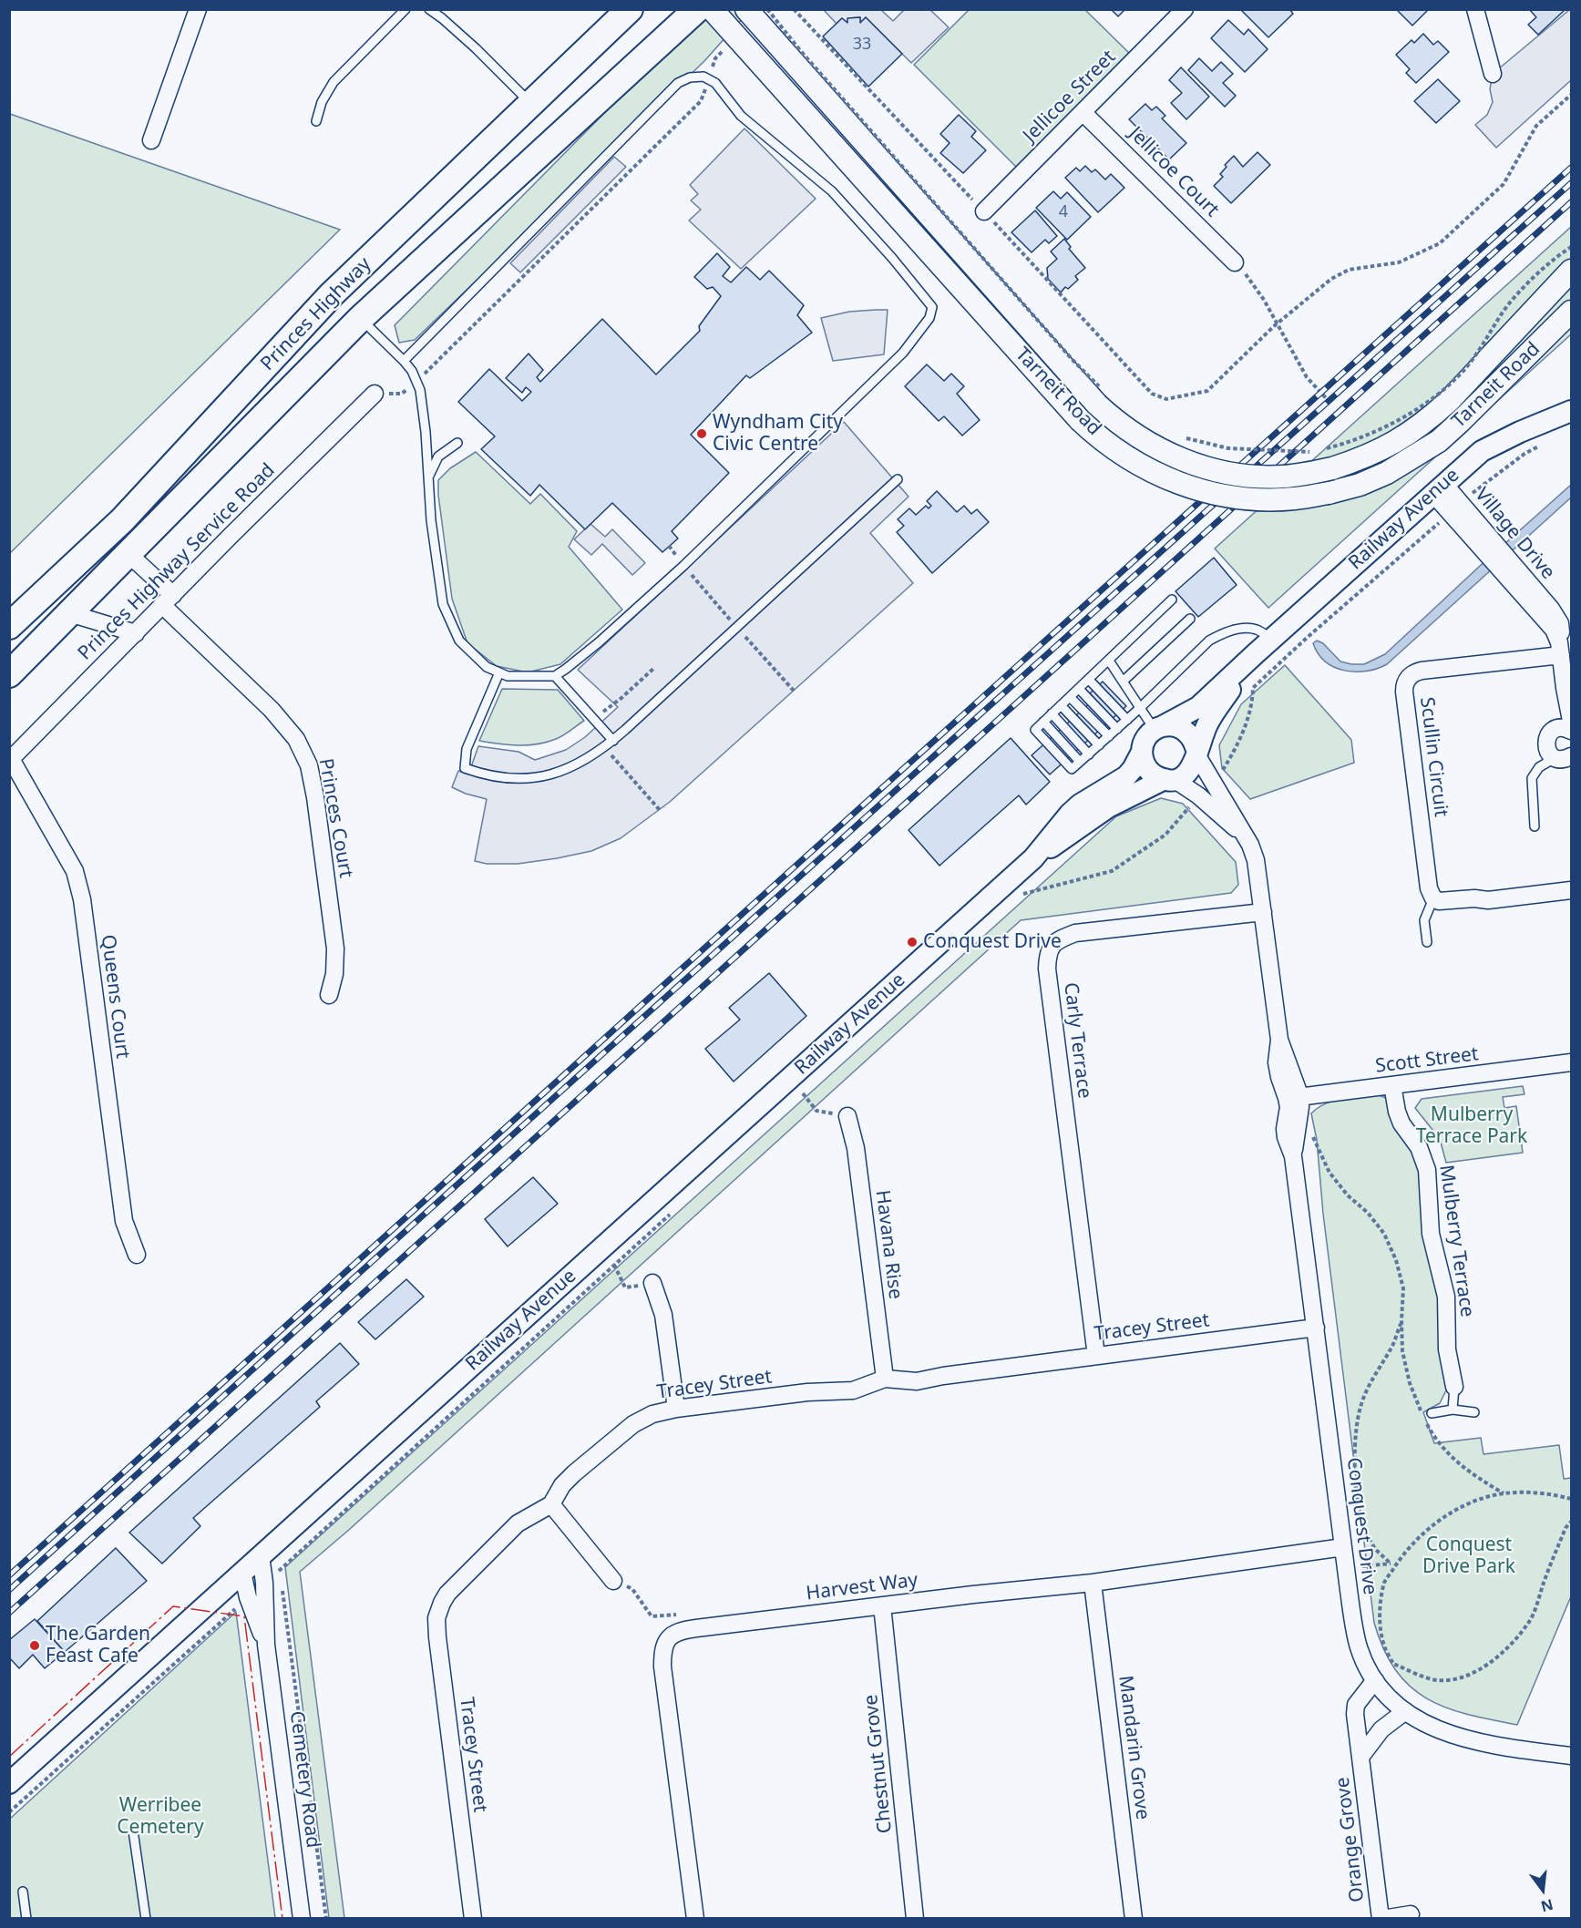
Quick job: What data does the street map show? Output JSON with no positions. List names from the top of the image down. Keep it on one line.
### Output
{"streets":{"highway":["Princes Highway"],"main road":["Tarneit Road"],"street":["Jellicoe Street","Jellicoe Court","Railway Avenue","Village Drive","Princes Highway Service Road","Scullin Circuit","Princes Court","Queens Court","Carly Terrace","Scott Street","Mulberry Terrace","Havana Rise","Tracey Street","Conquest Drive","Harvest Way","Mandarin Grove","Chestnut Grove","Cemetery Road","Orange Grove"]},"crossings":[["Jellicoe Street","Jellicoe Court"],["Railway Avenue","Village Drive"],["Railway Avenue","Conquest Drive"],["Railway Avenue","Cemetery Road"],["Village Drive","Scullin Circuit"],["Princes Highway Service Road","Princes Court"],["Princes Highway Service Road","Queens Court"],["Carly Terrace","Tracey Street"],["Carly Terrace","Conquest Drive"],["Scott Street","Mulberry Terrace"],["Scott Street","Conquest Drive"],["Havana Rise","Tracey Street"],["Tracey Street","Conquest Drive"],["Conquest Drive","Harvest Way"],["Conquest Drive","Orange Grove"],["Harvest Way","Mandarin Grove"],["Harvest Way","Chestnut Grove"]],"parks":["Mulberry Terrace Park","Conquest Drive Park","Werribee Cemetery"],"places":["Wyndham City Civic Centre","Conquest Drive","The Garden Feast Cafe"],"house_numbers":["33","4"],"north":"bottom"}
